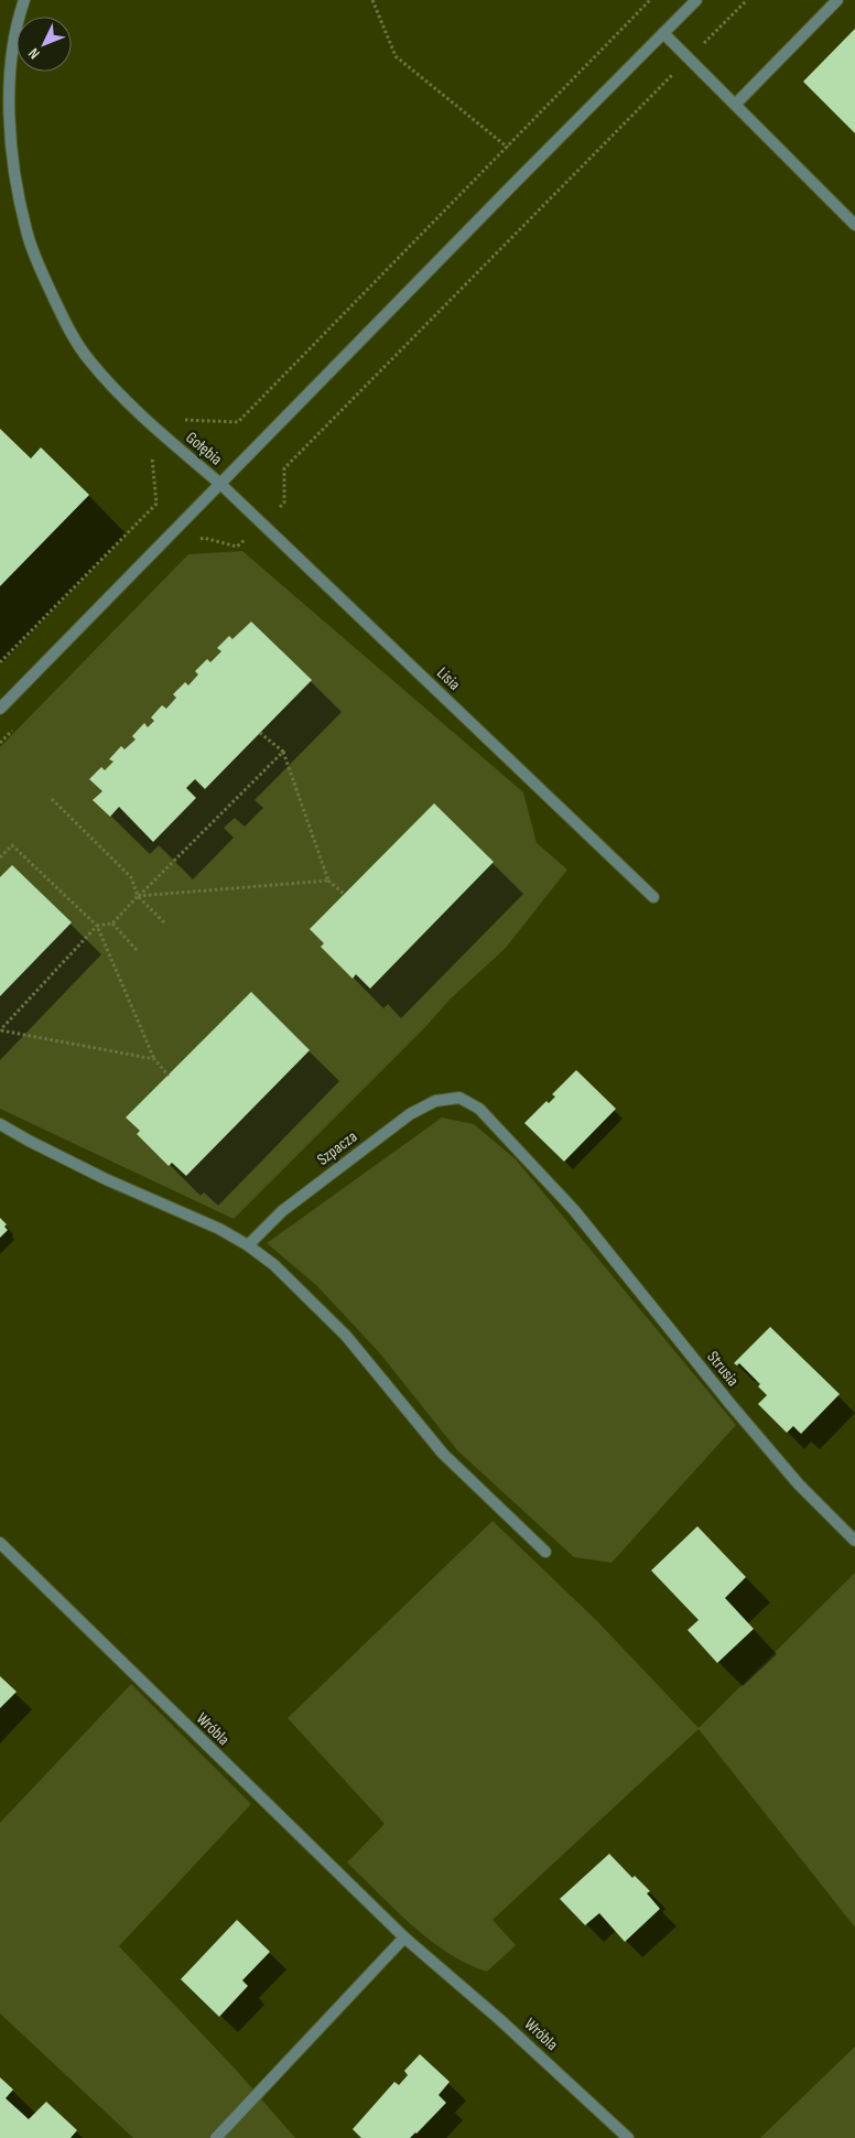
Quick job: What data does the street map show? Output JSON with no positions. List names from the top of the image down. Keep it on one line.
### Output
{"streets":{"street":["Gołębia","Lisia","Szpacza","Strusia","Wróbla"]},"crossings":[["Gołębia","Lisia"],["Szpacza","Strusia"]],"north":"bottom left"}
